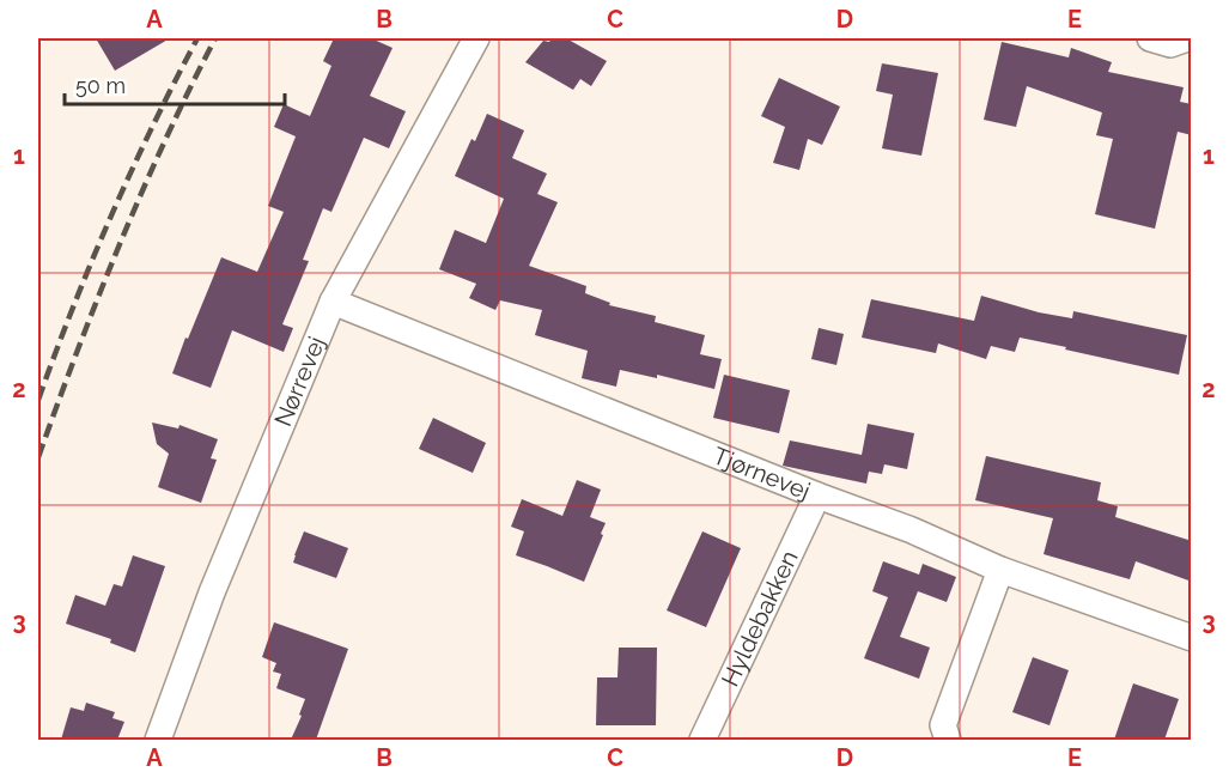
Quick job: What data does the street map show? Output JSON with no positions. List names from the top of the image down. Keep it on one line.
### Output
{"streets":{"street":["Nørrevej","Tjørnevej","Hyldebakken"]},"crossings":[["Nørrevej","Tjørnevej"],["Tjørnevej","Hyldebakken"]],"scale_bar":"50 m","grid":{"columns":["A","B","C","D","E"],"rows":["1","2","3"]}}
